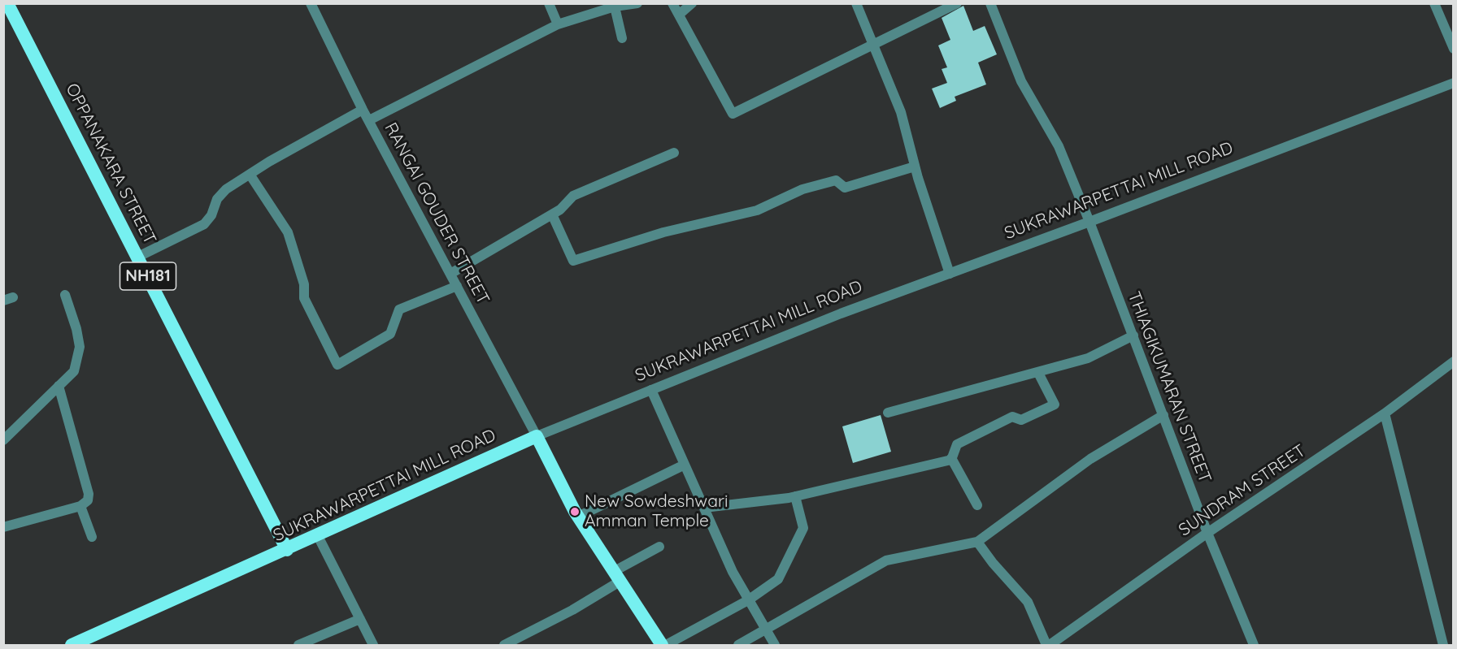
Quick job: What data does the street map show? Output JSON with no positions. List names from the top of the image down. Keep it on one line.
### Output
{"streets":{"highway":["OPPANAKARA STREET","SUKRAWARPETTAI MILL ROAD","NH181"],"street":["RANGAI GOUDER STREET","THIAGIKUMARAN STREET","SUNDRAM STREET"]},"crossings":[["OPPANAKARA STREET","SUKRAWARPETTAI MILL ROAD"],["SUKRAWARPETTAI MILL ROAD","RANGAI GOUDER STREET"],["SUKRAWARPETTAI MILL ROAD","THIAGIKUMARAN STREET"],["THIAGIKUMARAN STREET","SUNDRAM STREET"]],"places":["New Sowdeshwari Amman Temple"]}
